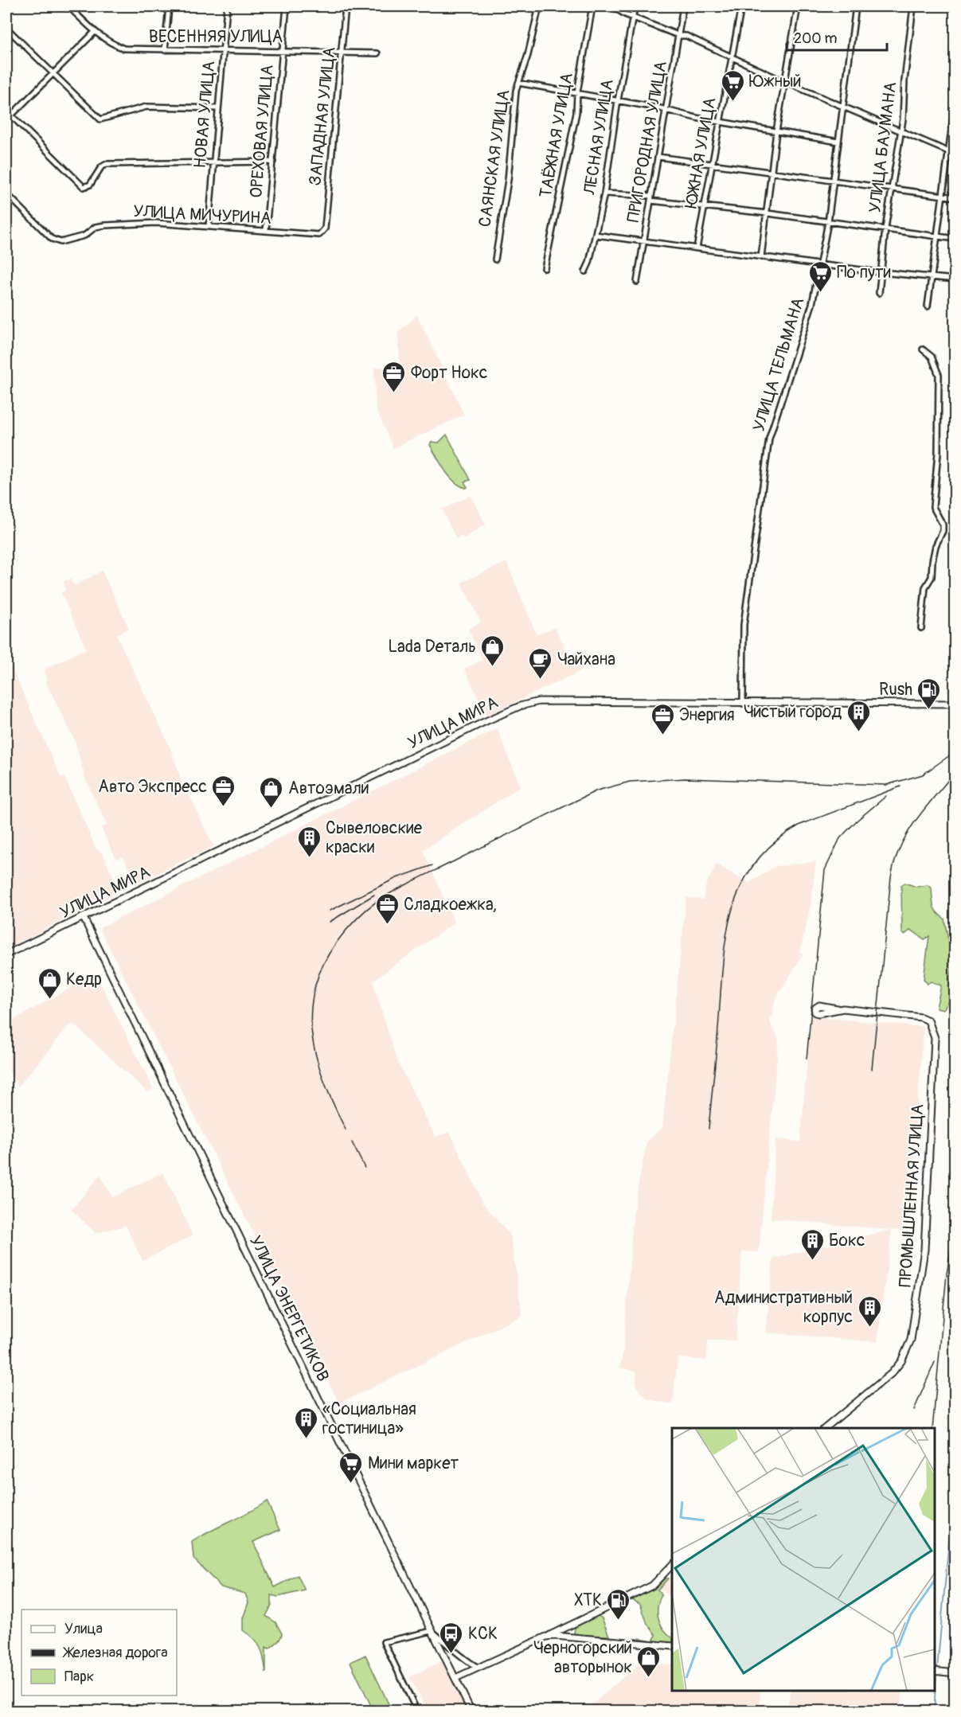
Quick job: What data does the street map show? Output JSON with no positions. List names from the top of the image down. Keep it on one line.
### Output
{"streets":{"main road":["УЛИЦА МИРА","ПРОМЫШЛЕННАЯ УЛИЦА","УЛИЦА ЭНЕРГЕТИКОВ"],"street":["ВЕСЕННЯЯ УЛИЦА","НОВАЯ УЛИЦА","ЗАПАДНАЯ УЛИЦА","ОРЕХОВАЯ УЛИЦА","ТАЁЖНАЯ УЛИЦА","ЛЕСНАЯ УЛИЦА","ПРИГОРОДНАЯ УЛИЦА","УЛИЦА БАУМАНА","ЮЖНАЯ УЛИЦА","САЯНСКАЯ УЛИЦА","УЛИЦА МИЧУРИНА","УЛИЦА ТЕЛЬМАНА"]},"crossings":[["ВЕСЕННЯЯ УЛИЦА","НОВАЯ УЛИЦА"],["ВЕСЕННЯЯ УЛИЦА","ЗАПАДНАЯ УЛИЦА"],["ВЕСЕННЯЯ УЛИЦА","ОРЕХОВАЯ УЛИЦА"],["НОВАЯ УЛИЦА","УЛИЦА МИЧУРИНА"],["ЗАПАДНАЯ УЛИЦА","УЛИЦА МИЧУРИНА"],["ОРЕХОВАЯ УЛИЦА","УЛИЦА МИЧУРИНА"],["УЛИЦА ТЕЛЬМАНА","УЛИЦА МИРА"],["УЛИЦА МИРА","УЛИЦА ЭНЕРГЕТИКОВ"]],"places":{"supermarket":["Южный","По пути","Мини маркет"],"office":["Форт Нокс","Энергия","Авто Экспресс","Сладкоежка,"],"shop":["Lada Dеталь","Автоэмали","Кедр","Черногорский авторынок"],"cafe":["Чайхана"],"fuel station":["Rush","ХТК"],"building":["Чистый город","Сывеловские краски","Бокс","Административный корпус","«Социальная гостиница»"],"bus stop":["КСК"]},"legend":["Улица","Железная дорога","Парк"],"scale_bar":"200 m"}
